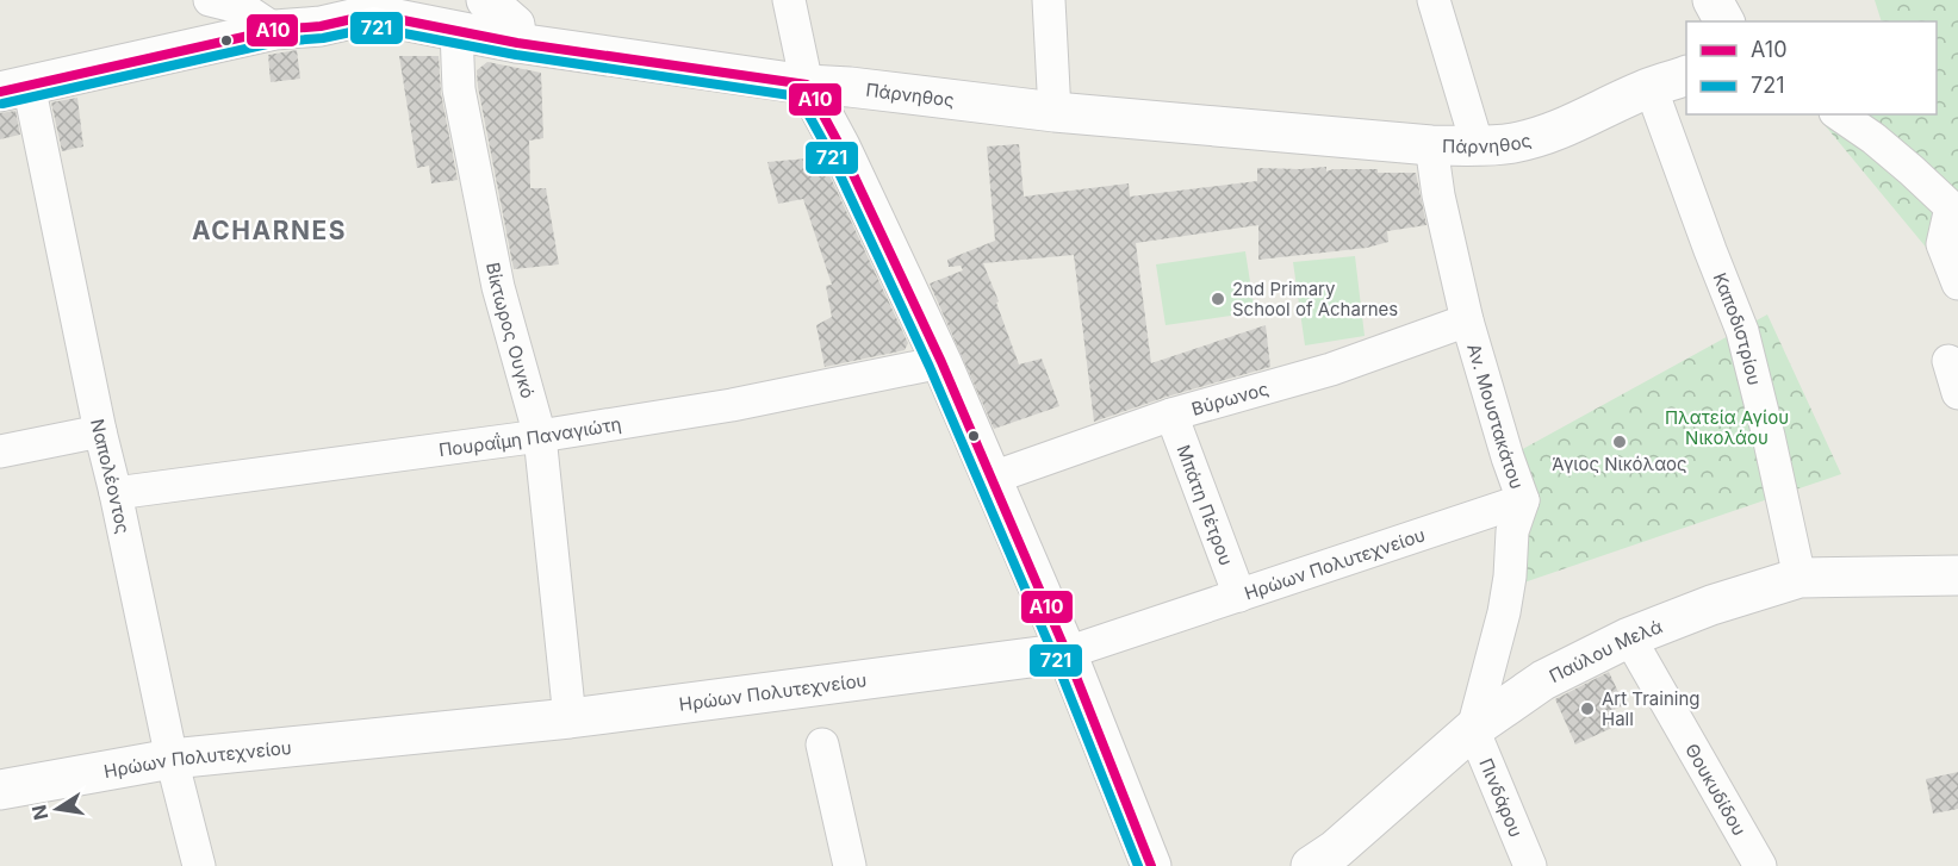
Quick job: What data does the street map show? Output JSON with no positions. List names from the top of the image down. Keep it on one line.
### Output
{"streets":{"street":["Πάρνηθος","Καποδιστρίου","Βίκτωρος Ουγκό","Βύρωνος","Αν. Μουστακάτου","Πουραΐμη Παναγιώτη","Ναπολέοντος","Μπάτη Πέτρου","Ηρώων Πολυτεχνείου","Παύλου Μελά","Θουκυδίδου","Πινδάρου"]},"crossings":[["Πάρνηθος","Καποδιστρίου"],["Πάρνηθος","Βίκτωρος Ουγκό"],["Πάρνηθος","Αν. Μουστακάτου"],["Πάρνηθος","Ναπολέοντος"],["Καποδιστρίου","Παύλου Μελά"],["Βίκτωρος Ουγκό","Πουραΐμη Παναγιώτη"],["Βίκτωρος Ουγκό","Ηρώων Πολυτεχνείου"],["Βύρωνος","Αν. Μουστακάτου"],["Βύρωνος","Μπάτη Πέτρου"],["Αν. Μουστακάτου","Ηρώων Πολυτεχνείου"],["Αν. Μουστακάτου","Παύλου Μελά"],["Αν. Μουστακάτου","Πινδάρου"],["Πουραΐμη Παναγιώτη","Ναπολέοντος"],["Ναπολέοντος","Ηρώων Πολυτεχνείου"],["Μπάτη Πέτρου","Ηρώων Πολυτεχνείου"],["Παύλου Μελά","Θουκυδίδου"],["Παύλου Μελά","Πινδάρου"]],"districts":["ACHARNES"],"parks":["Πλατεία Αγίου Νικολάου"],"places":["2nd Primary School of Acharnes","Άγιος Νικόλαος","Art Training Hall"],"lines":["transit line Α10","transit line 721"],"legend":["Α10","721"],"north":"left"}
